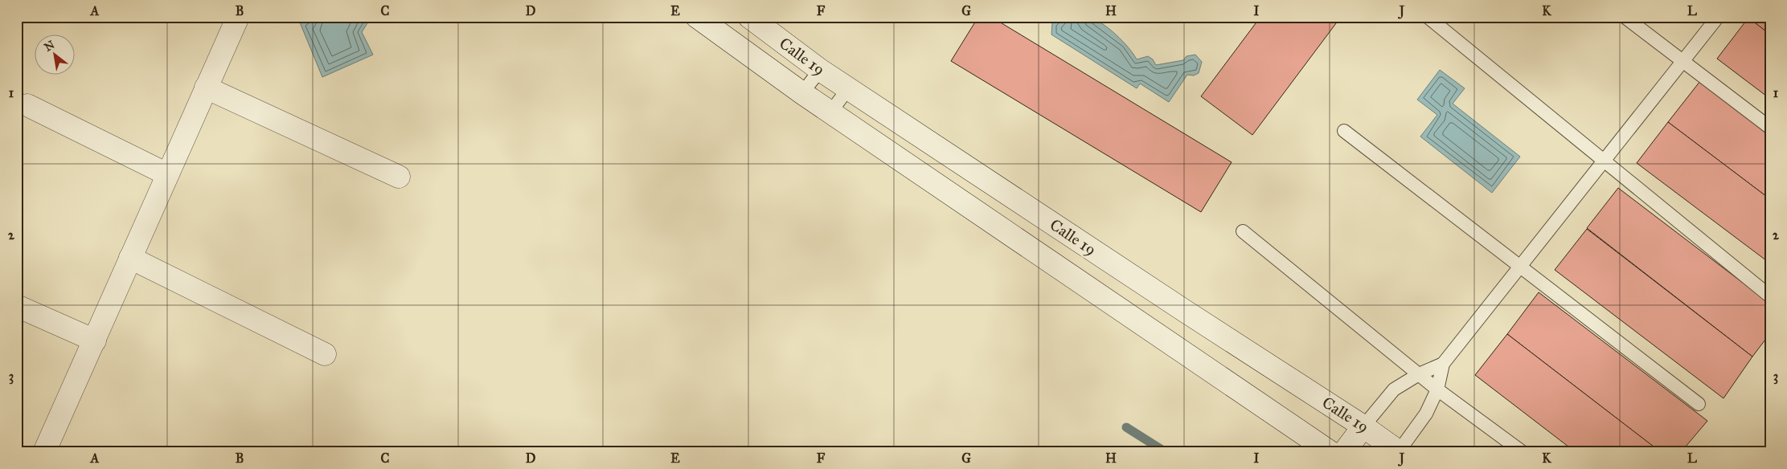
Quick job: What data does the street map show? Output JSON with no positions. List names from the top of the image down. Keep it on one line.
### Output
{"streets":{"street":["Calle 19"]},"north":"top left","grid":{"columns":["A","B","C","D","E","F","G","H","I","J","K","L"],"rows":["1","2","3"]}}
